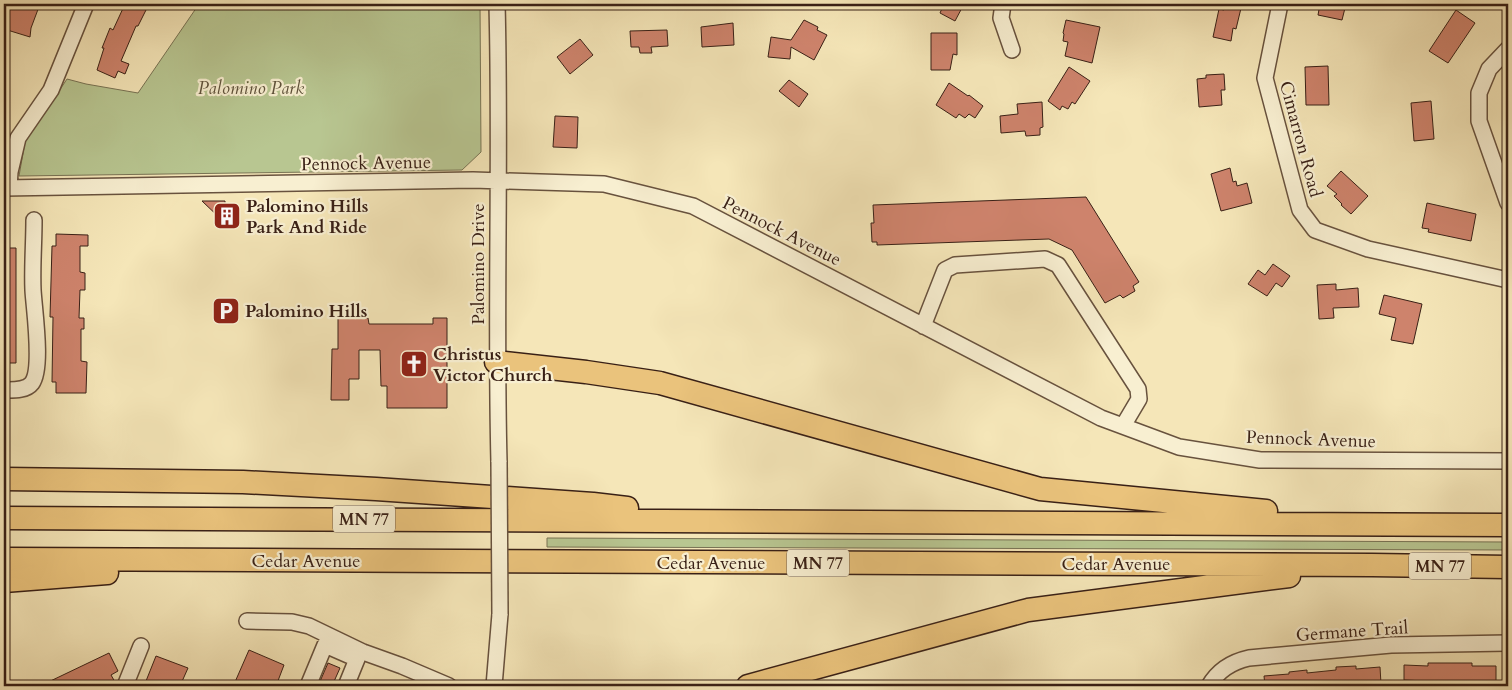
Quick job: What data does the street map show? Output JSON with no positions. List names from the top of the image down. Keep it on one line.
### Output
{"streets":{"highway":["MN 77","Cedar Avenue"],"street":["Cimarron Road","Pennock Avenue","Palomino Drive","Germane Trail"]},"crossings":[["Pennock Avenue","Palomino Drive"]],"parks":["Palomino Park"],"places":{"building":["Palomino Hills Park And Ride"],"parking":["Palomino Hills"],"church":["Christus Victor Church"]}}
